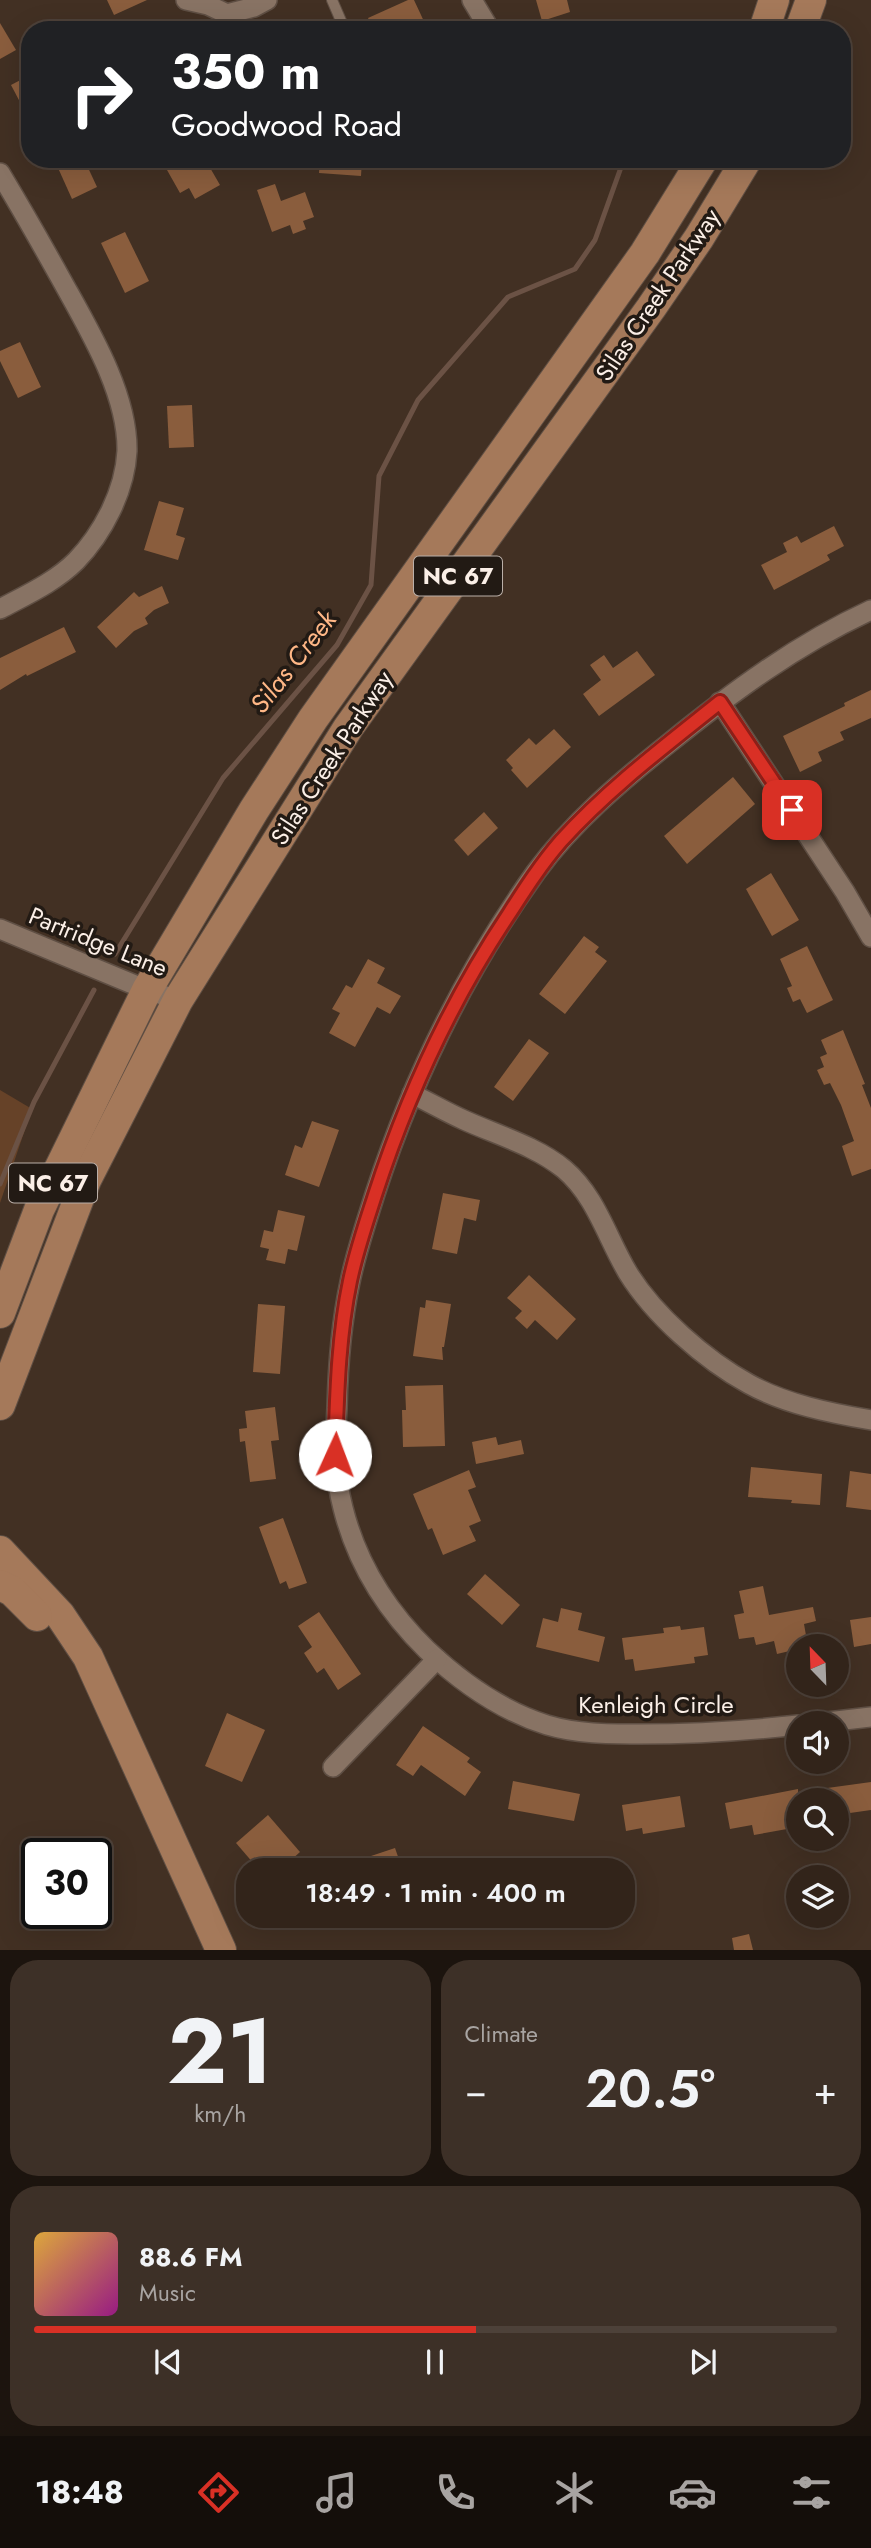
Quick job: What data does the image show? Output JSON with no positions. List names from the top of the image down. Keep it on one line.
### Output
{"streets":{"main road":["Silas Creek Parkway","NC 67"],"street":["Partridge Lane","Kenleigh Circle"]},"crossings":[["Silas Creek Parkway","Partridge Lane"]],"water":["Silas Creek"],"north":"top left","page":{"turn":["350 m","Goodwood Road"],"limit":"30","trip":"18:49 · 1 min · 400 m","tile":[["21","km/h"],"Climate"],"heat":["−","20.5°","+"],"song":["88.6 FM","Music"],"tabs":"18:48"}}
